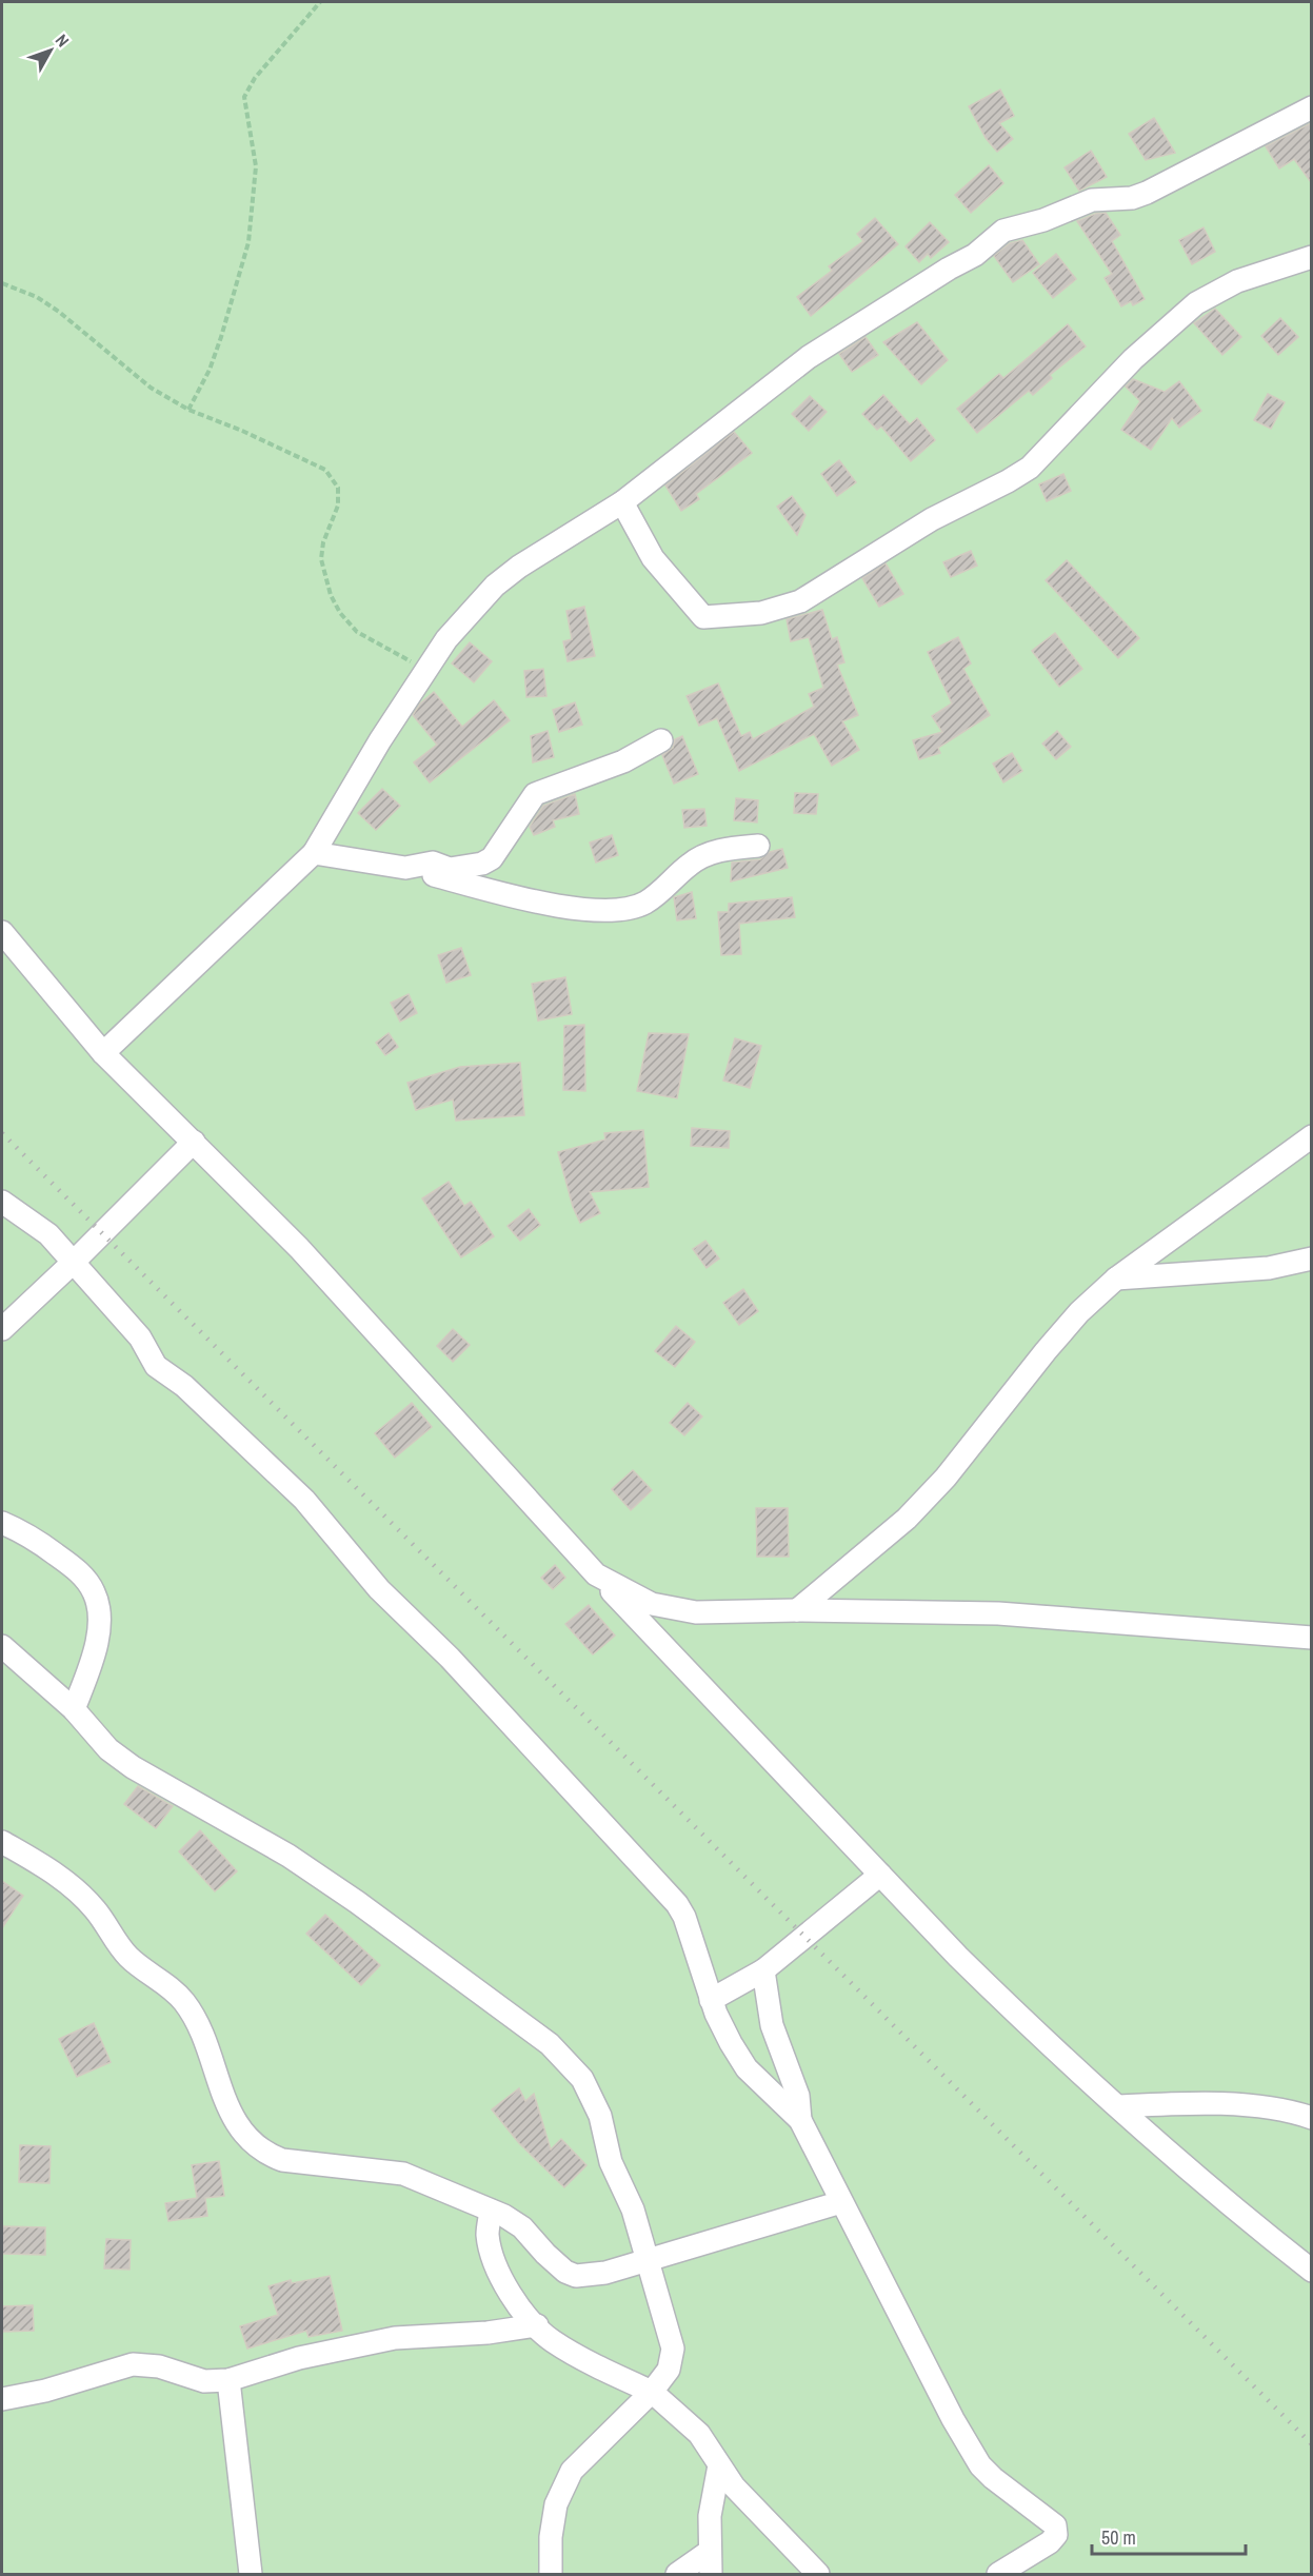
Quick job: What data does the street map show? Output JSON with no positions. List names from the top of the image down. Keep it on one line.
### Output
{"scale_bar":"50 m","north":"top right"}
